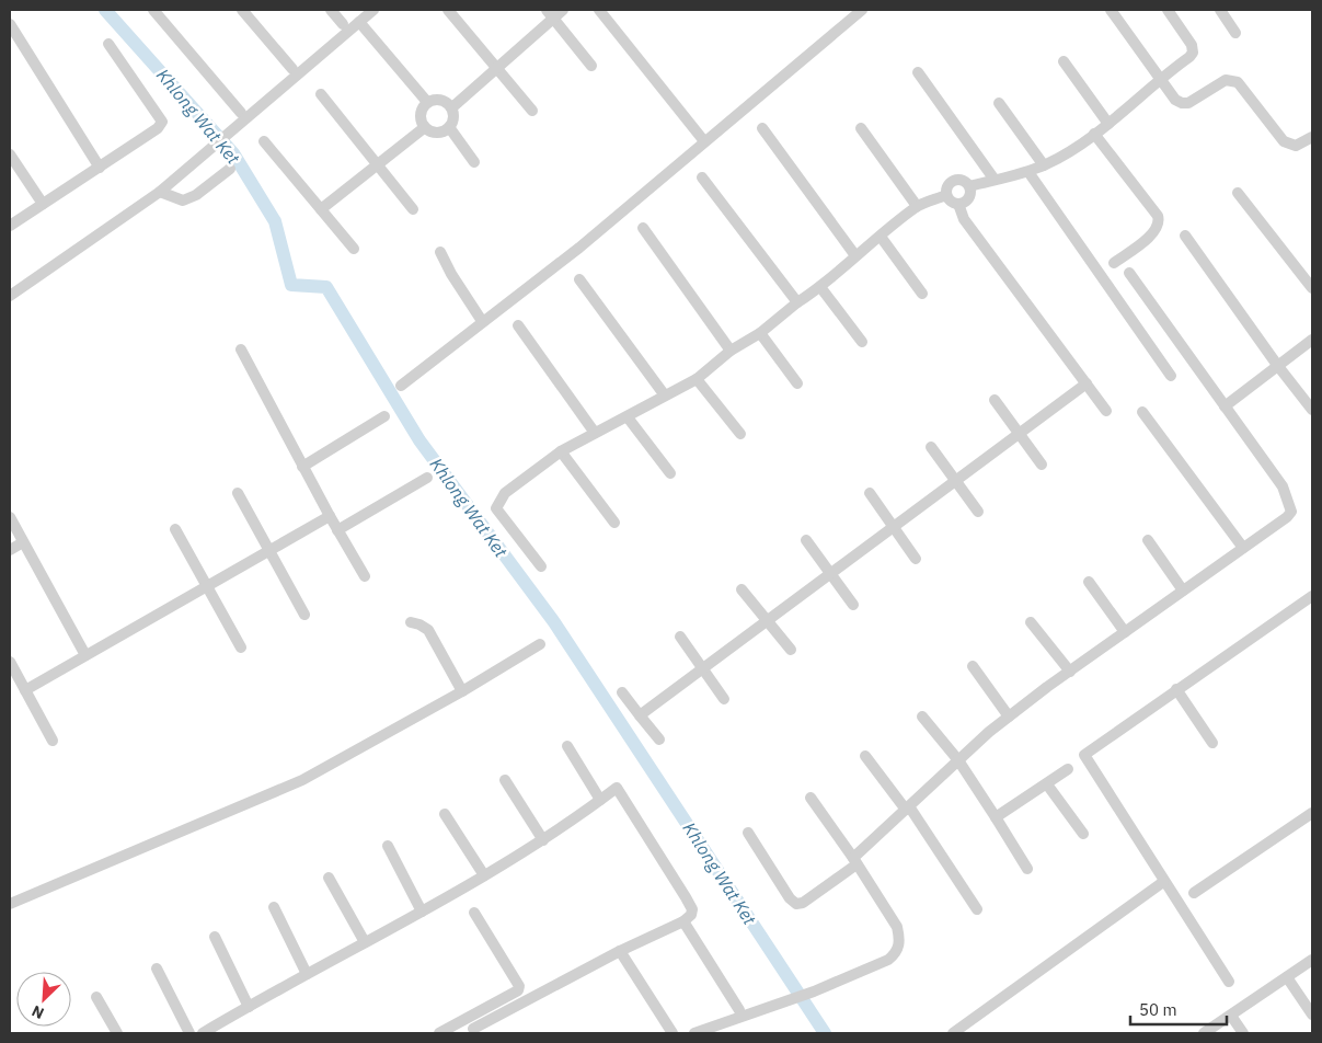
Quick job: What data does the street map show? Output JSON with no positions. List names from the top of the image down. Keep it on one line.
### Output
{"water":["Khlong Wat Ket"],"scale_bar":"50 m","north":"bottom left"}
